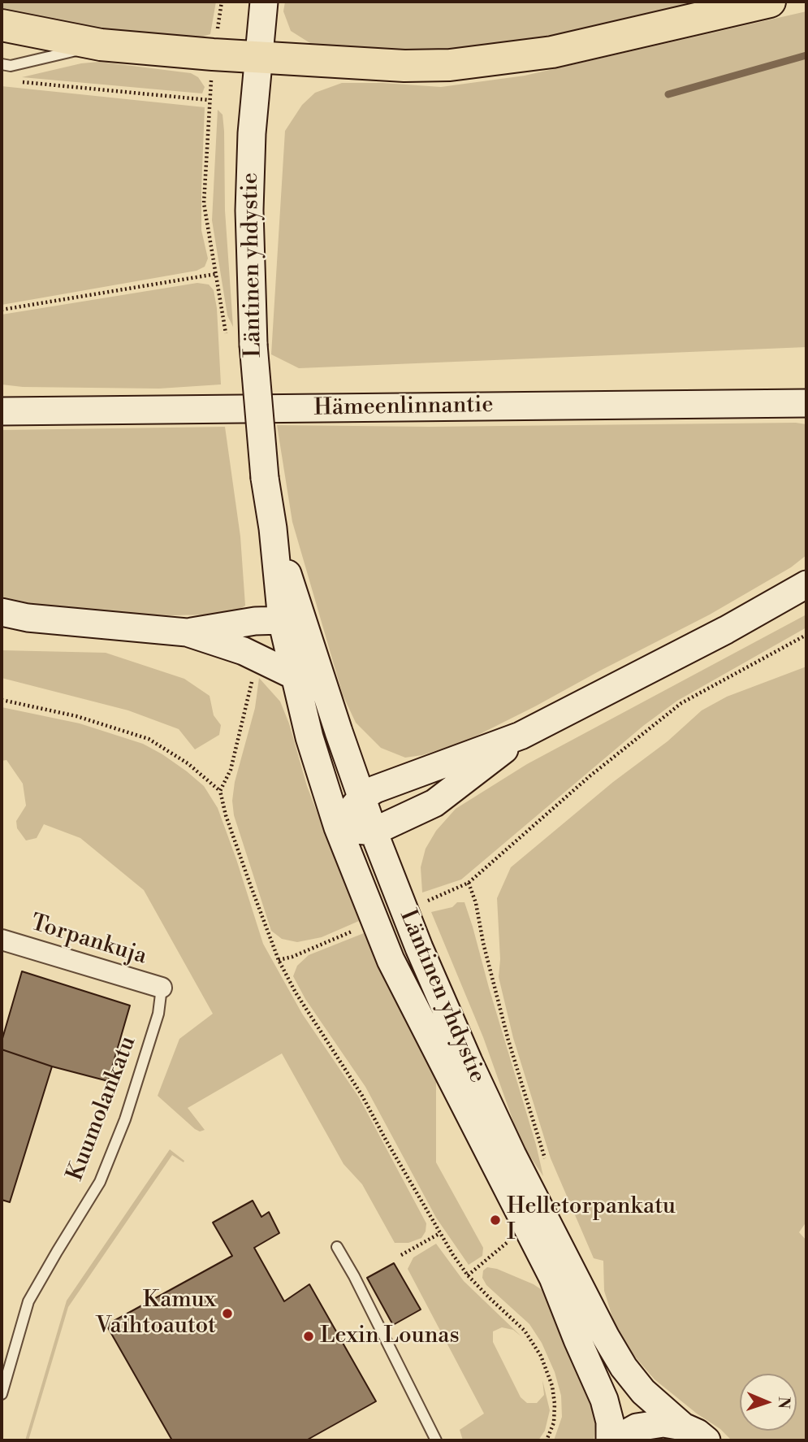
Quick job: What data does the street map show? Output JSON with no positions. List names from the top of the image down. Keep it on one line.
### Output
{"streets":{"main road":["Läntinen yhdystie","Hämeenlinnantie"],"street":["Torpankuja"],"lane":["Kuumolankatu"]},"crossings":[["Torpankuja","Kuumolankatu"]],"places":["Helletorpankatu I","Kamux Vaihtoautot","Lexin Lounas"],"north":"right"}
